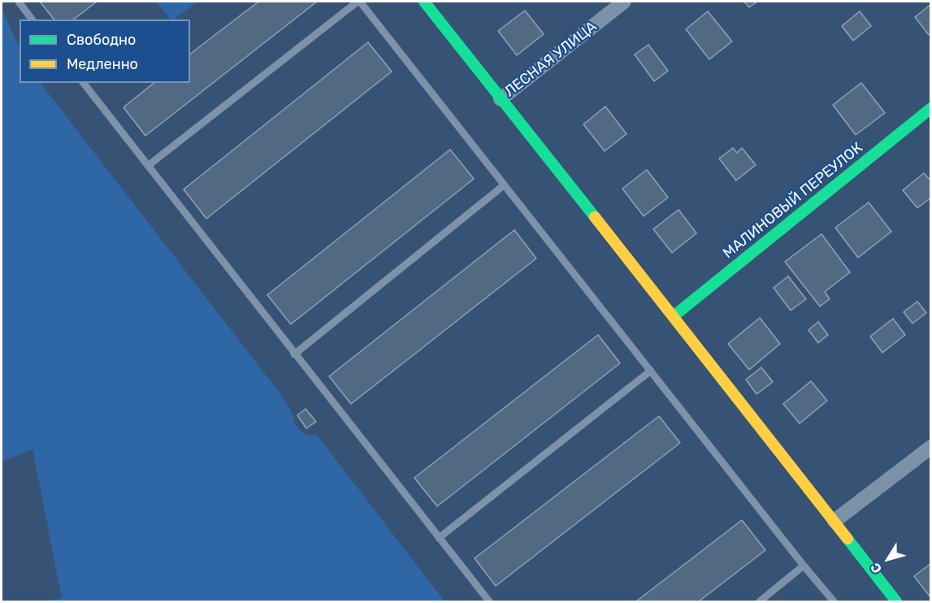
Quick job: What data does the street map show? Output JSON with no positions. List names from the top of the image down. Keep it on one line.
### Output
{"streets":{"street":["ЛЕСНАЯ УЛИЦА","МАЛИНОВЫЙ ПЕРЕУЛОК"]},"legend":["Свободно","Медленно"],"north":"bottom left"}
